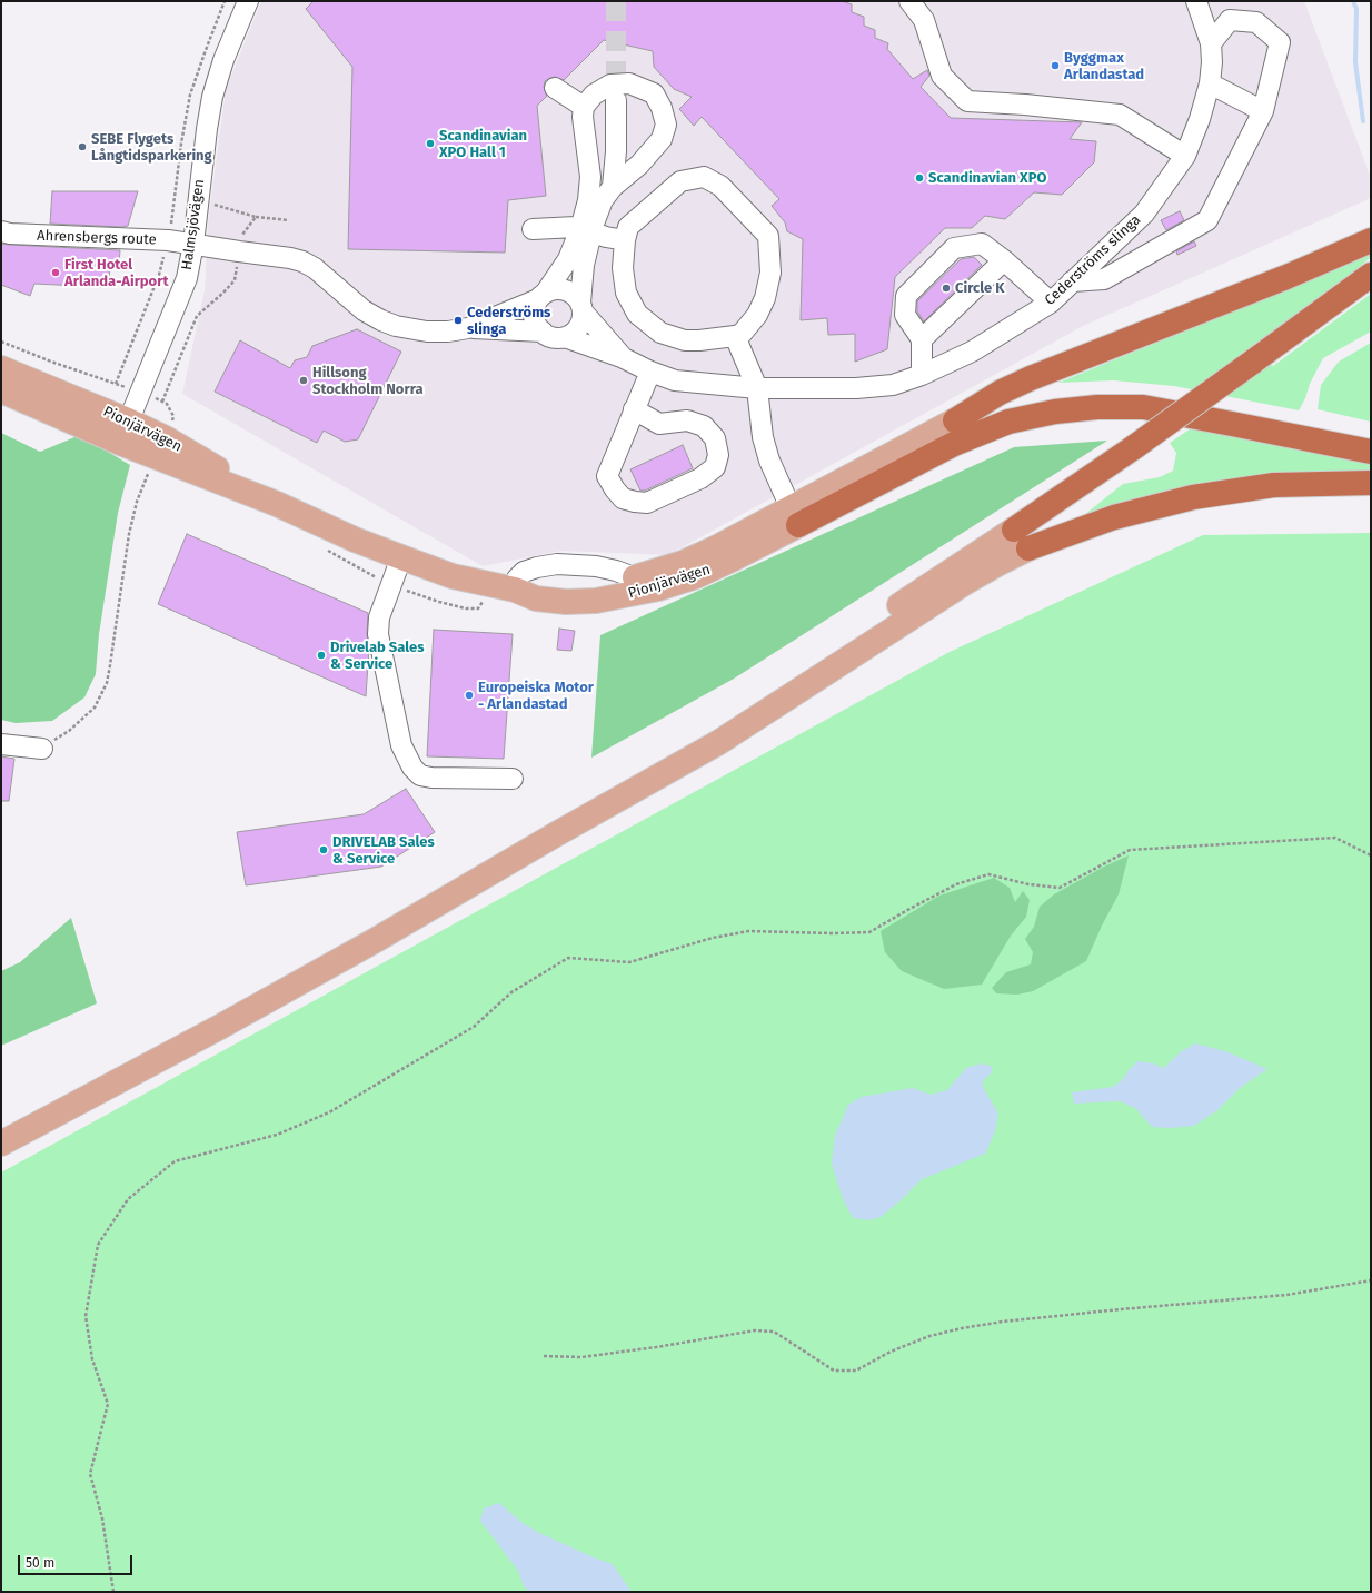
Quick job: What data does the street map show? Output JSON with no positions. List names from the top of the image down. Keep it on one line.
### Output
{"streets":{"main road":["Pionjärvägen"],"street":["Halmsjövägen","Ahrensbergs route","Cederströms slinga"]},"crossings":[["Halmsjövägen","Ahrensbergs route"],["Halmsjövägen","Cederströms slinga"],["Halmsjövägen","Pionjärvägen"],["Ahrensbergs route","Cederströms slinga"]],"places":["Byggmax Arlandastad","Scandinavian XPO Hall 1","SEBE Flygets Långtidsparkering","Scandinavian XPO","First Hotel Arlanda-Airport","Circle K","Cederströms slinga","Hillsong Stockholm Norra","Drivelab Sales & Service","Europeiska Motor - Arlandastad","DRIVELAB Sales & Service"],"scale_bar":"50 m"}
